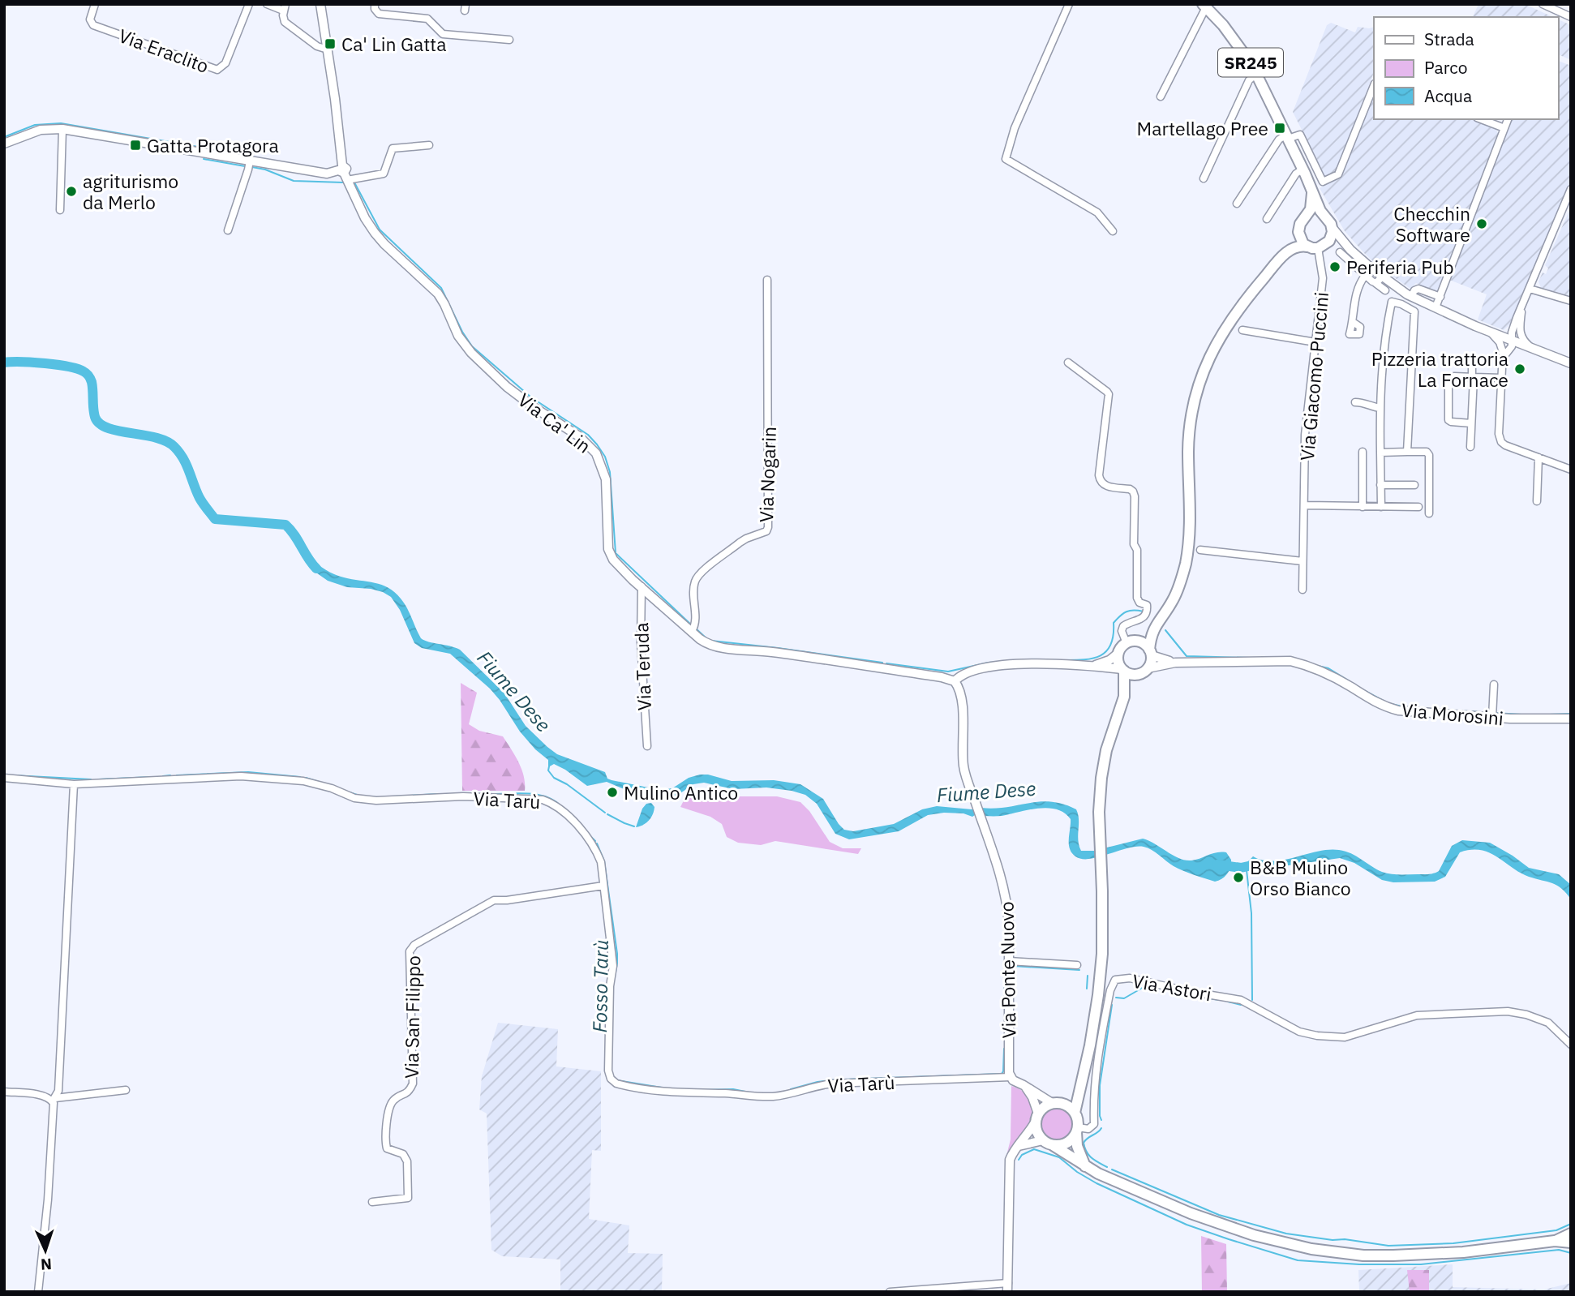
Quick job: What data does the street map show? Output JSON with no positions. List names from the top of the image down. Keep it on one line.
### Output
{"streets":{"main road":["SR245"],"street":["Via Eraclito","Via Giacomo Puccini","Via Ca' Lin","Via Nogarin","Via Teruda","Via Morosini","Via Tarù","Via Ponte Nuovo","Via Astori","Via San Filippo"]},"crossings":[["SR245","Via Giacomo Puccini"],["Via Ca' Lin","Via Nogarin"],["Via Ca' Lin","Via Teruda"],["Via Ca' Lin","Via Ponte Nuovo"],["Via Tarù","Via Ponte Nuovo"],["Via Tarù","Via San Filippo"]],"water":["Fiume Dese","Fosso Tarù"],"places":{"transit":["Ca' Lin Gatta","Martellago Pree","Gatta Protagora"],"other":["agriturismo da Merlo","Checchin Software","Periferia Pub","Pizzeria trattoria La Fornace","Mulino Antico","B&B Mulino Orso Bianco"]},"legend":["Strada","Parco","Acqua"],"north":"bottom"}
